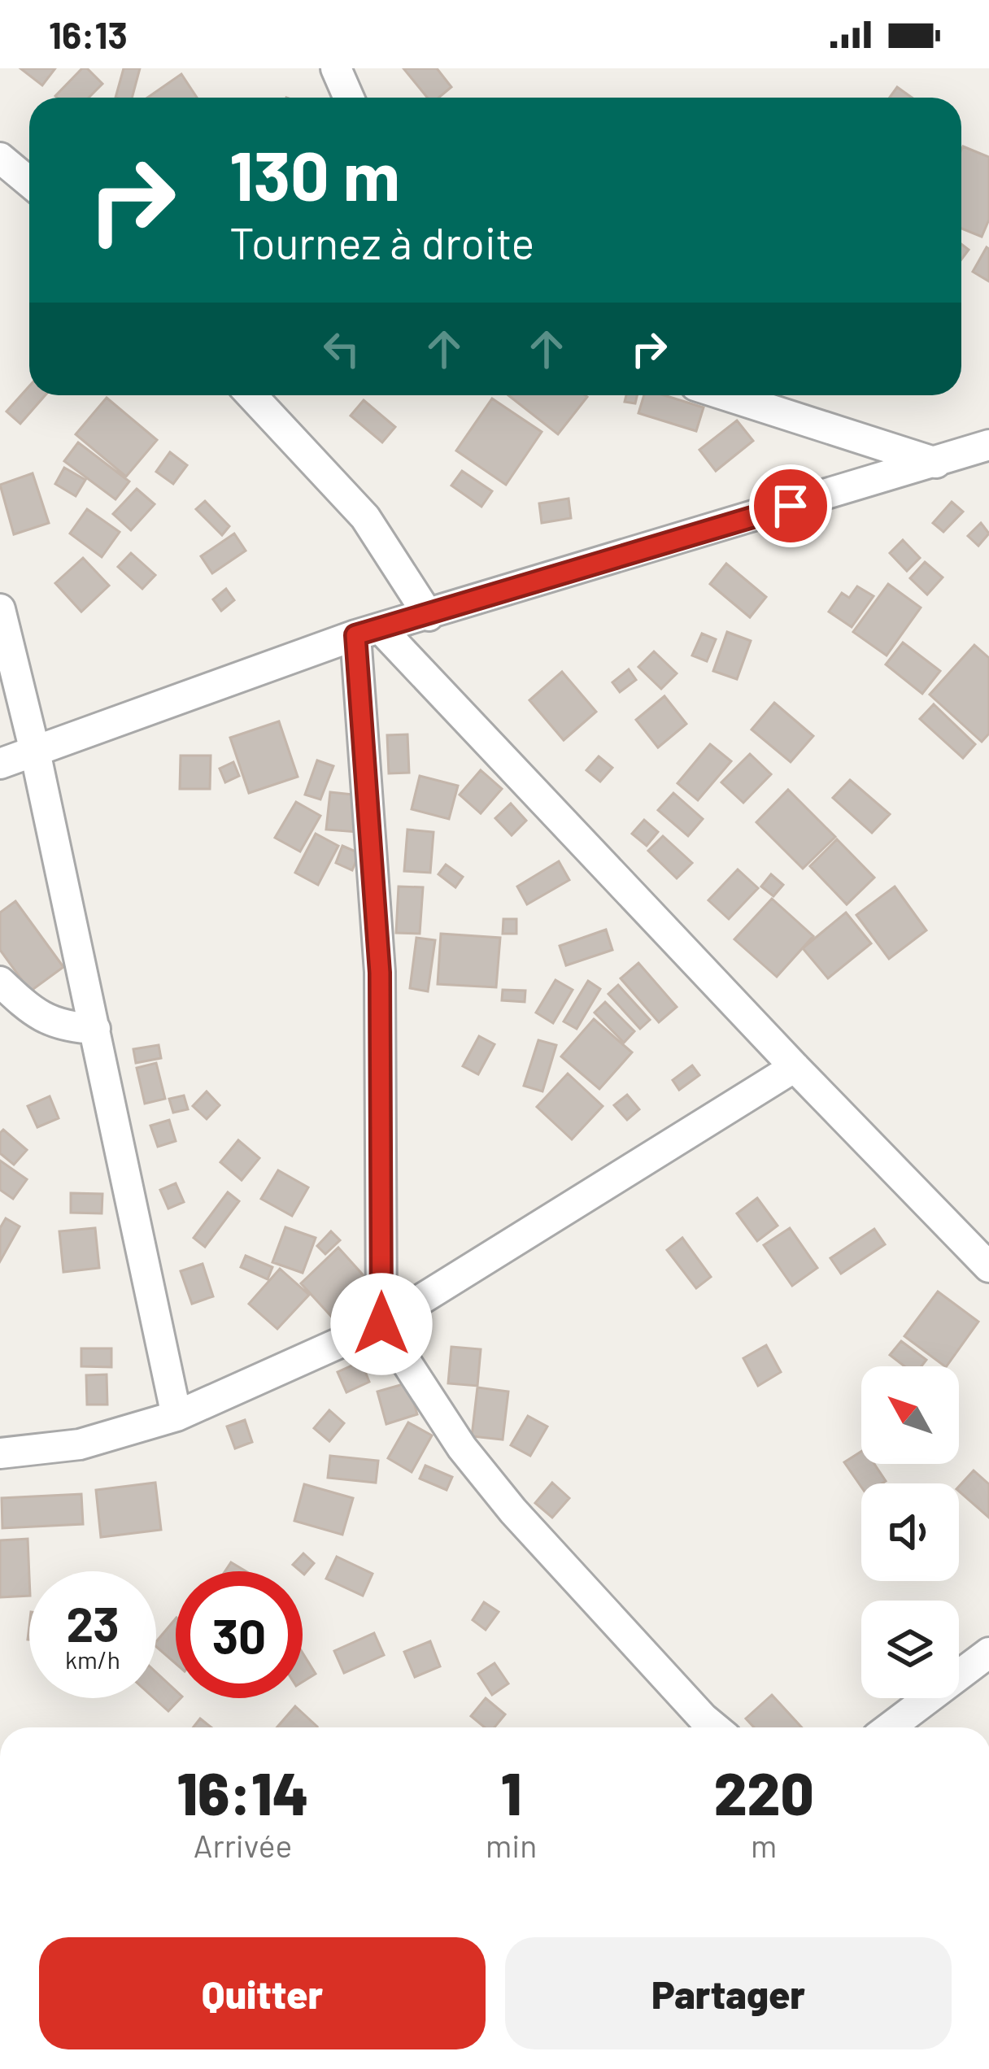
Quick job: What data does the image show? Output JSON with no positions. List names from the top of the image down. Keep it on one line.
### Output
{"north":"top left","page":{"status":"16:13","turn":["130 m","Tournez à droite"],"speed":"23 km/h","limit":"30","eta":["16:14","Arrivée","1","min","220","m"],"buttons":["Quitter","Partager"]}}
